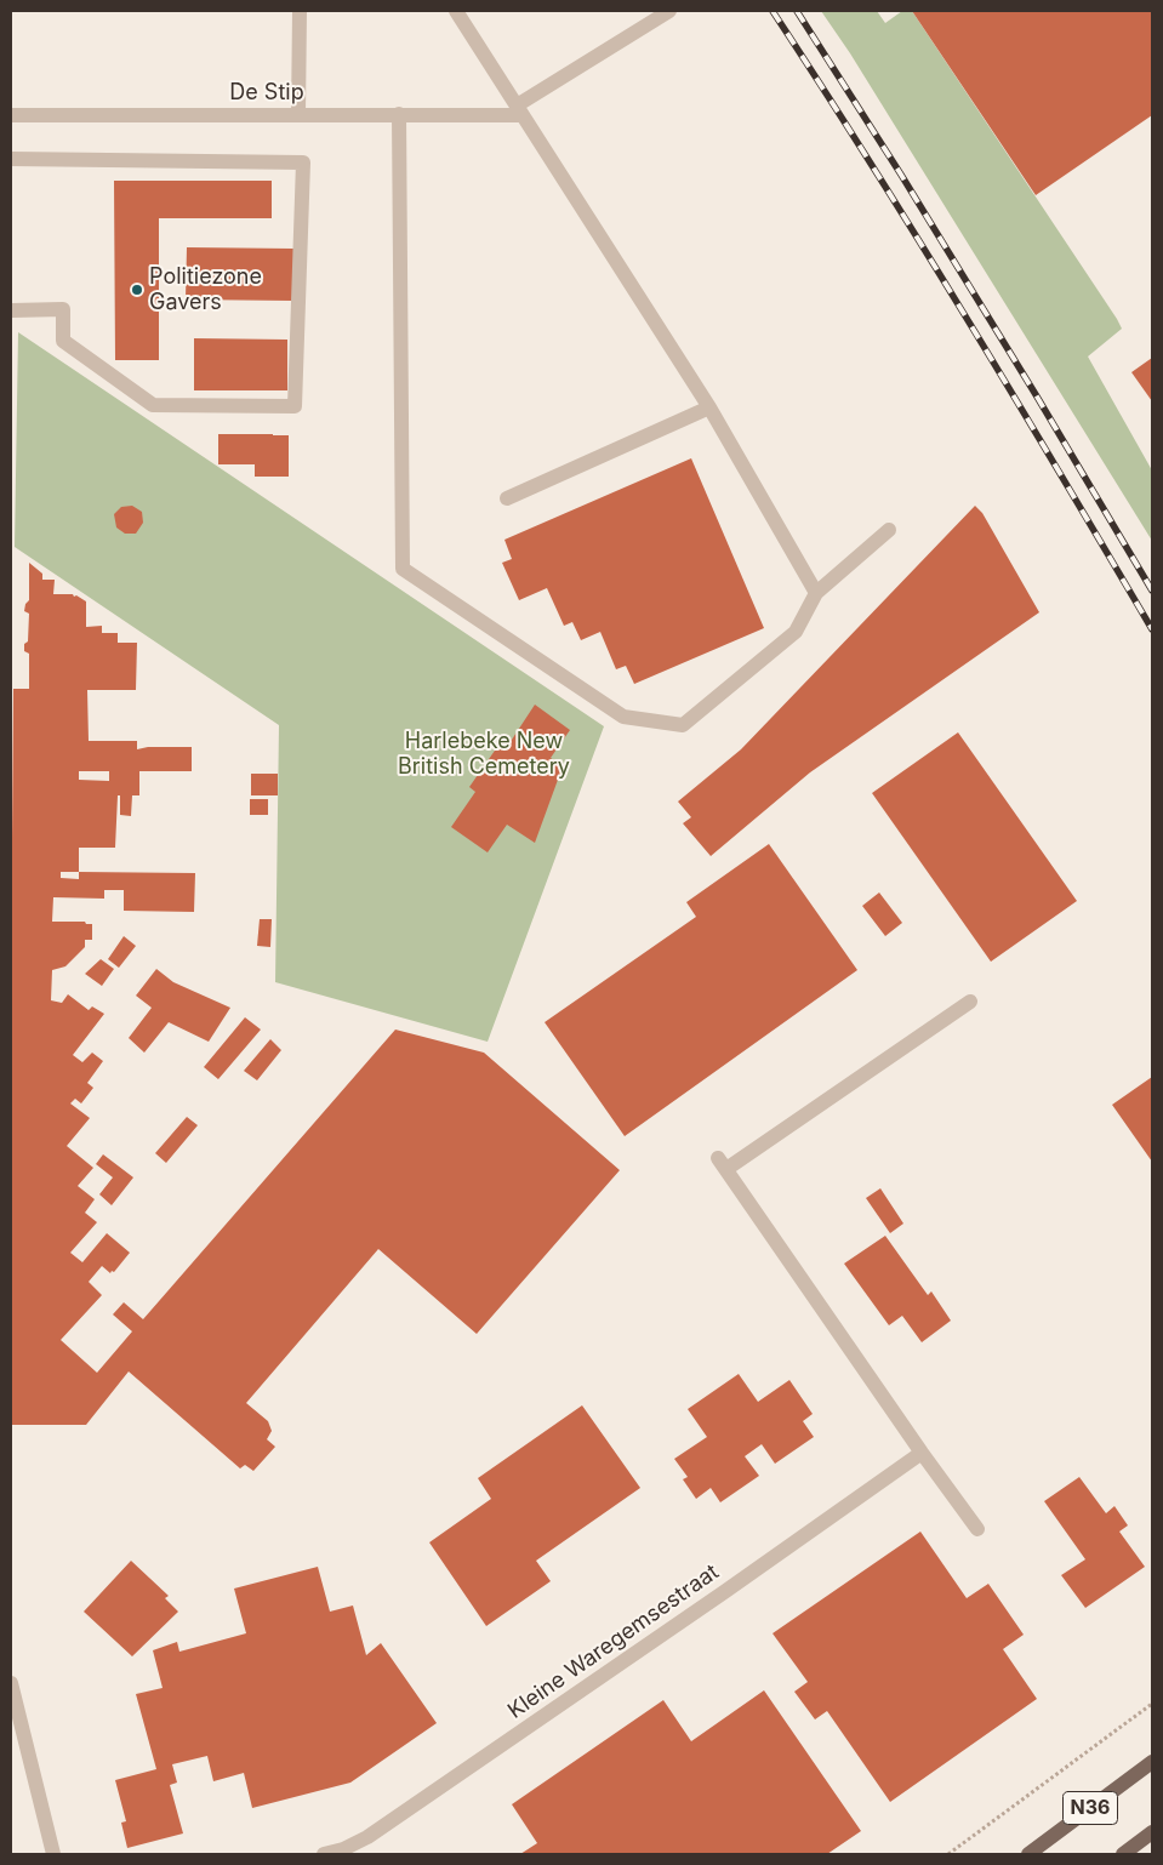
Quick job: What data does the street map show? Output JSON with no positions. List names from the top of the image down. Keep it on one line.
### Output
{"streets":{"main road":["N36"],"street":["De Stip","Kleine Waregemsestraat"]},"parks":["Harlebeke New British Cemetery"],"places":["Politiezone Gavers"]}
